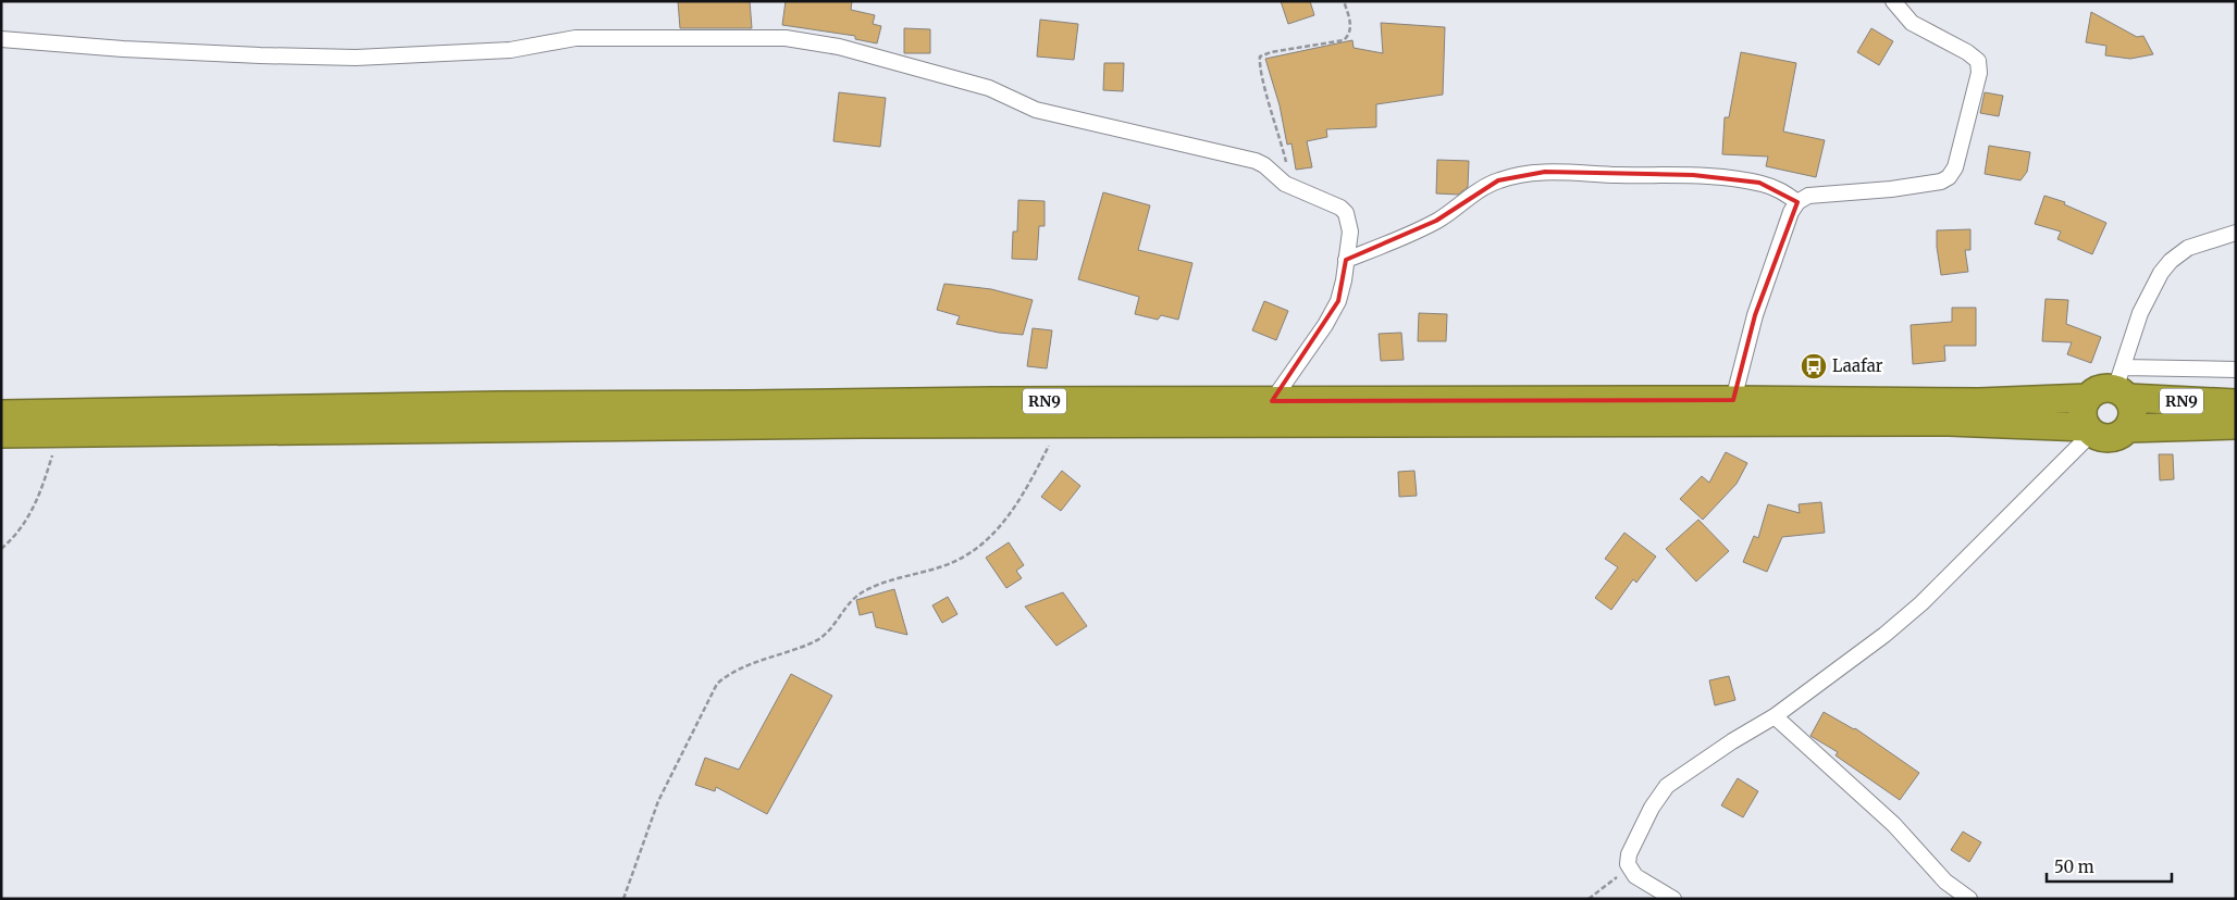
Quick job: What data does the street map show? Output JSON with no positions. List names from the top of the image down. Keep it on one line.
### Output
{"streets":{"highway":["RN9"]},"places":{"bus stop":["Laafar"]},"scale_bar":"50 m"}
